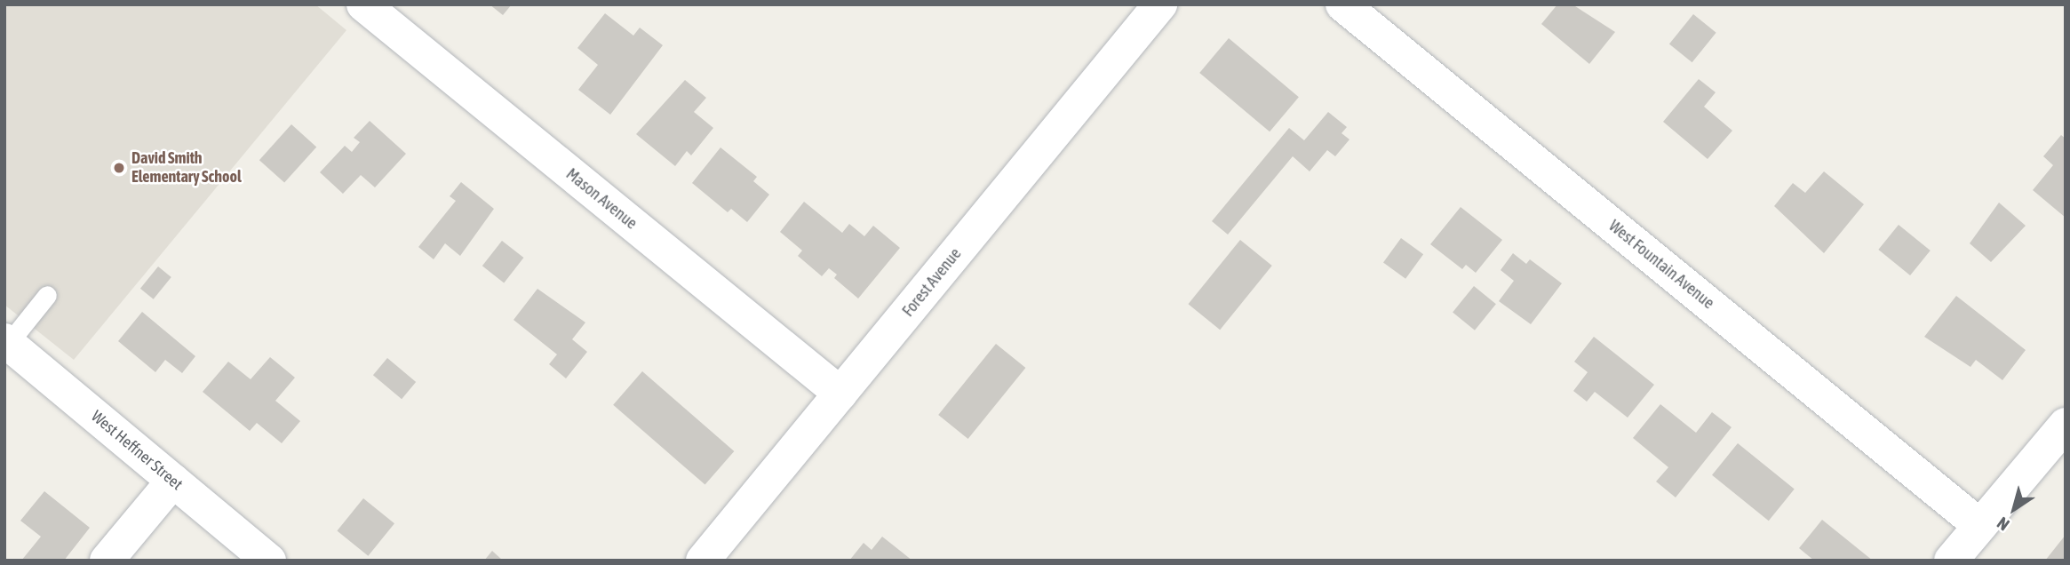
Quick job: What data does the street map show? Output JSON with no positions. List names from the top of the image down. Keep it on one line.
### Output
{"streets":{"street":["Mason Avenue","West Fountain Avenue","Forest Avenue","West Heffner Street"]},"crossings":[["Mason Avenue","Forest Avenue"]],"places":["David Smith Elementary School"],"north":"bottom left"}
